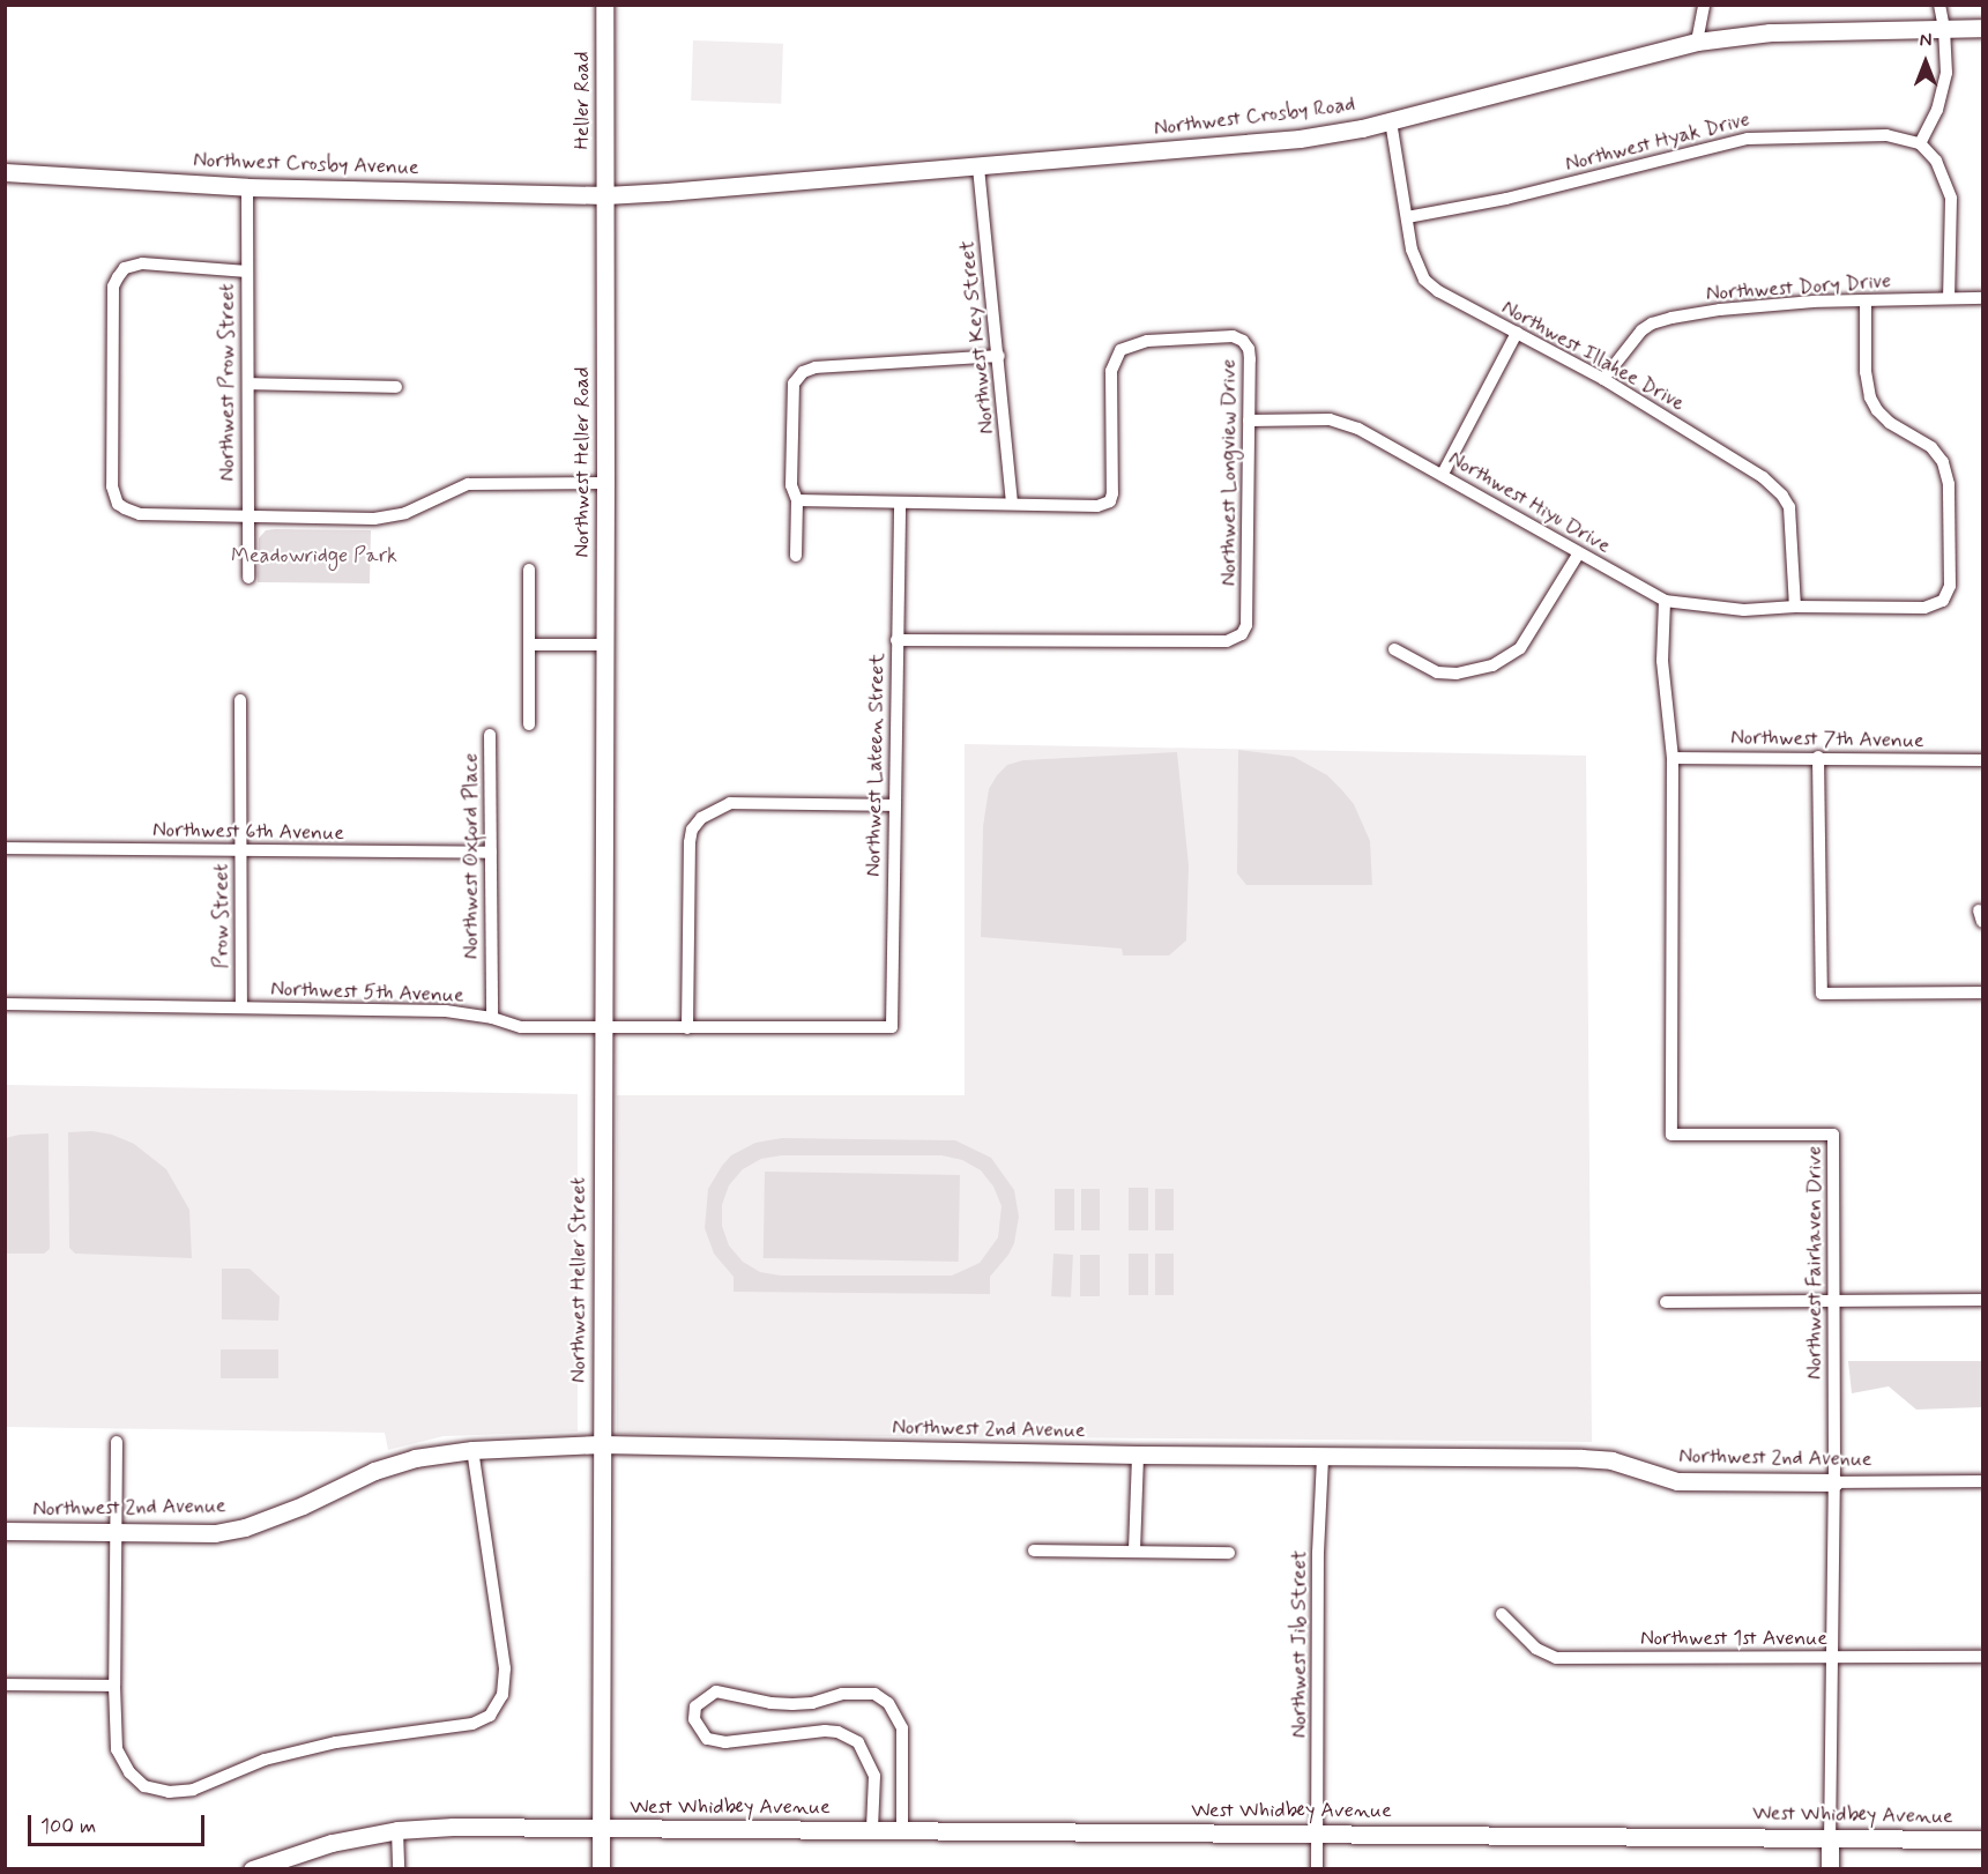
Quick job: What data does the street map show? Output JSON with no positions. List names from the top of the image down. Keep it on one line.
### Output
{"streets":{"street":["Heller Road","Northwest Crosby Road","Northwest Hyak Drive","Northwest Crosby Avenue","Northwest Dory Drive","Northwest Key Street","Northwest Illahee Drive","Northwest Prow Street","Northwest Heller Road","Northwest Longview Drive","Northwest Hiyu Drive","Northwest 7th Avenue","Northwest Lateen Street","Northwest 6th Avenue","Northwest Oxford Place","Prow Street","Northwest 5th Avenue","Northwest Fairhaven Drive","Northwest Heller Street","Northwest 2nd Avenue","Northwest 1st Avenue","Northwest Jib Street","West Whidbey Avenue"]},"crossings":[["Heller Road","Northwest Crosby Road"],["Heller Road","Northwest Crosby Avenue"],["Heller Road","Northwest Heller Road"],["Northwest Crosby Road","Northwest Crosby Avenue"],["Northwest Crosby Road","Northwest Key Street"],["Northwest Crosby Road","Northwest Illahee Drive"],["Northwest Crosby Road","Northwest Heller Road"],["Northwest Hyak Drive","Northwest Illahee Drive"],["Northwest Crosby Avenue","Northwest Prow Street"],["Northwest Crosby Avenue","Northwest Heller Road"],["Northwest Dory Drive","Northwest Illahee Drive"],["Northwest Dory Drive","Northwest Hiyu Drive"],["Northwest Key Street","Northwest Longview Drive"],["Northwest Illahee Drive","Northwest Hiyu Drive"],["Northwest Heller Road","Northwest Heller Street"],["Northwest Longview Drive","Northwest Hiyu Drive"],["Northwest Longview Drive","Northwest Lateen Street"],["Northwest Hiyu Drive","Northwest Fairhaven Drive"],["Northwest 7th Avenue","Northwest Fairhaven Drive"],["Northwest Lateen Street","Northwest 5th Avenue"],["Northwest 6th Avenue","Northwest Oxford Place"],["Northwest 6th Avenue","Prow Street"],["Northwest Oxford Place","Northwest 5th Avenue"],["Prow Street","Northwest 5th Avenue"],["Northwest 5th Avenue","Northwest Heller Street"],["Northwest Fairhaven Drive","Northwest 2nd Avenue"],["Northwest Fairhaven Drive","Northwest 1st Avenue"],["Northwest Fairhaven Drive","West Whidbey Avenue"],["Northwest Heller Street","Northwest 2nd Avenue"],["Northwest Heller Street","West Whidbey Avenue"],["Northwest 2nd Avenue","Northwest Jib Street"],["Northwest Jib Street","West Whidbey Avenue"]],"parks":["Meadowridge Park"],"scale_bar":"100 m","north":"top"}
